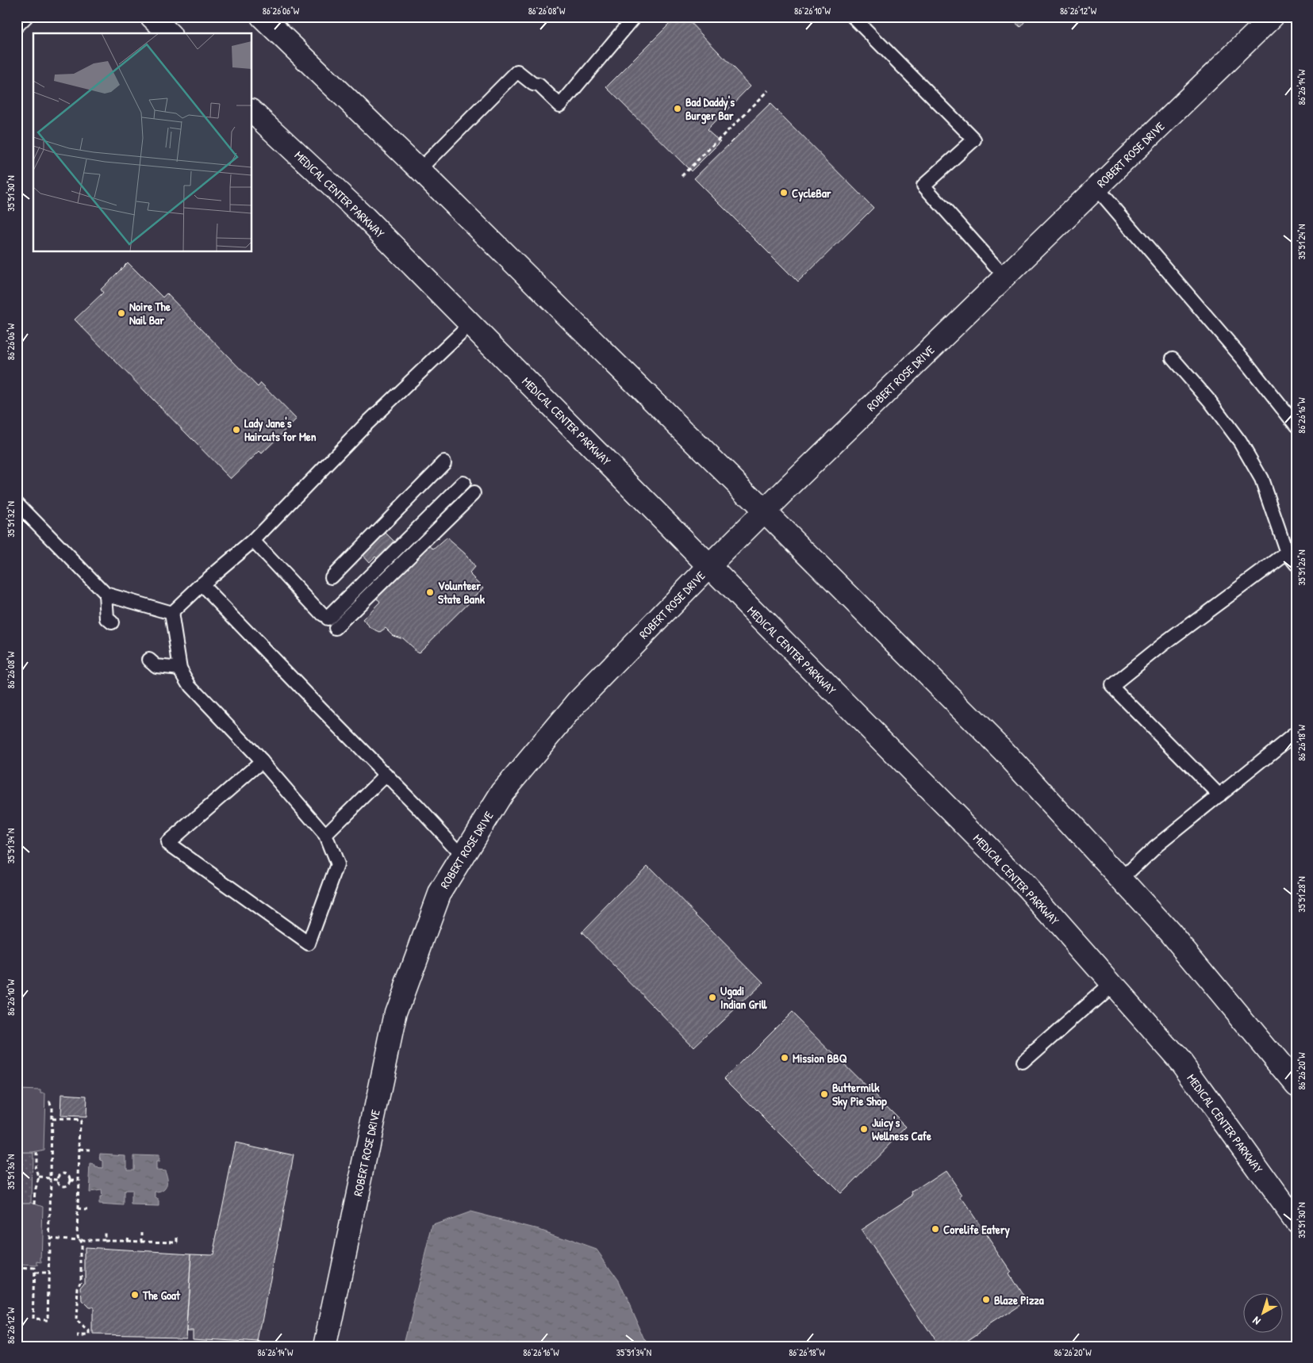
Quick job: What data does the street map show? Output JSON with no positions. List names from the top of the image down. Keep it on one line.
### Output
{"streets":{"main road":["ROBERT ROSE DRIVE","MEDICAL CENTER PARKWAY"]},"crossings":[["ROBERT ROSE DRIVE","MEDICAL CENTER PARKWAY"]],"places":["Bad Daddy's Burger Bar","CycleBar","Noire The Nail Bar","Lady Jane's Haircuts for Men","Volunteer State Bank","Ugadi Indian Grill","Mission BBQ","Buttermilk Sky Pie Shop","Juicy's Wellness Cafe","Corelife Eatery","The Goat","Blaze Pizza"],"north":"bottom left","coordinates":["86°26'06\"W","86°26'08\"W","86°26'10\"W","86°26'12\"W","86°26'14\"W","35°51'30\"N","35°51'24\"N","86°26'16\"W","35°51'32\"N","35°51'26\"N","86°26'18\"W","35°51'34\"N","35°51'28\"N","86°26'20\"W","35°51'36\"N"]}
